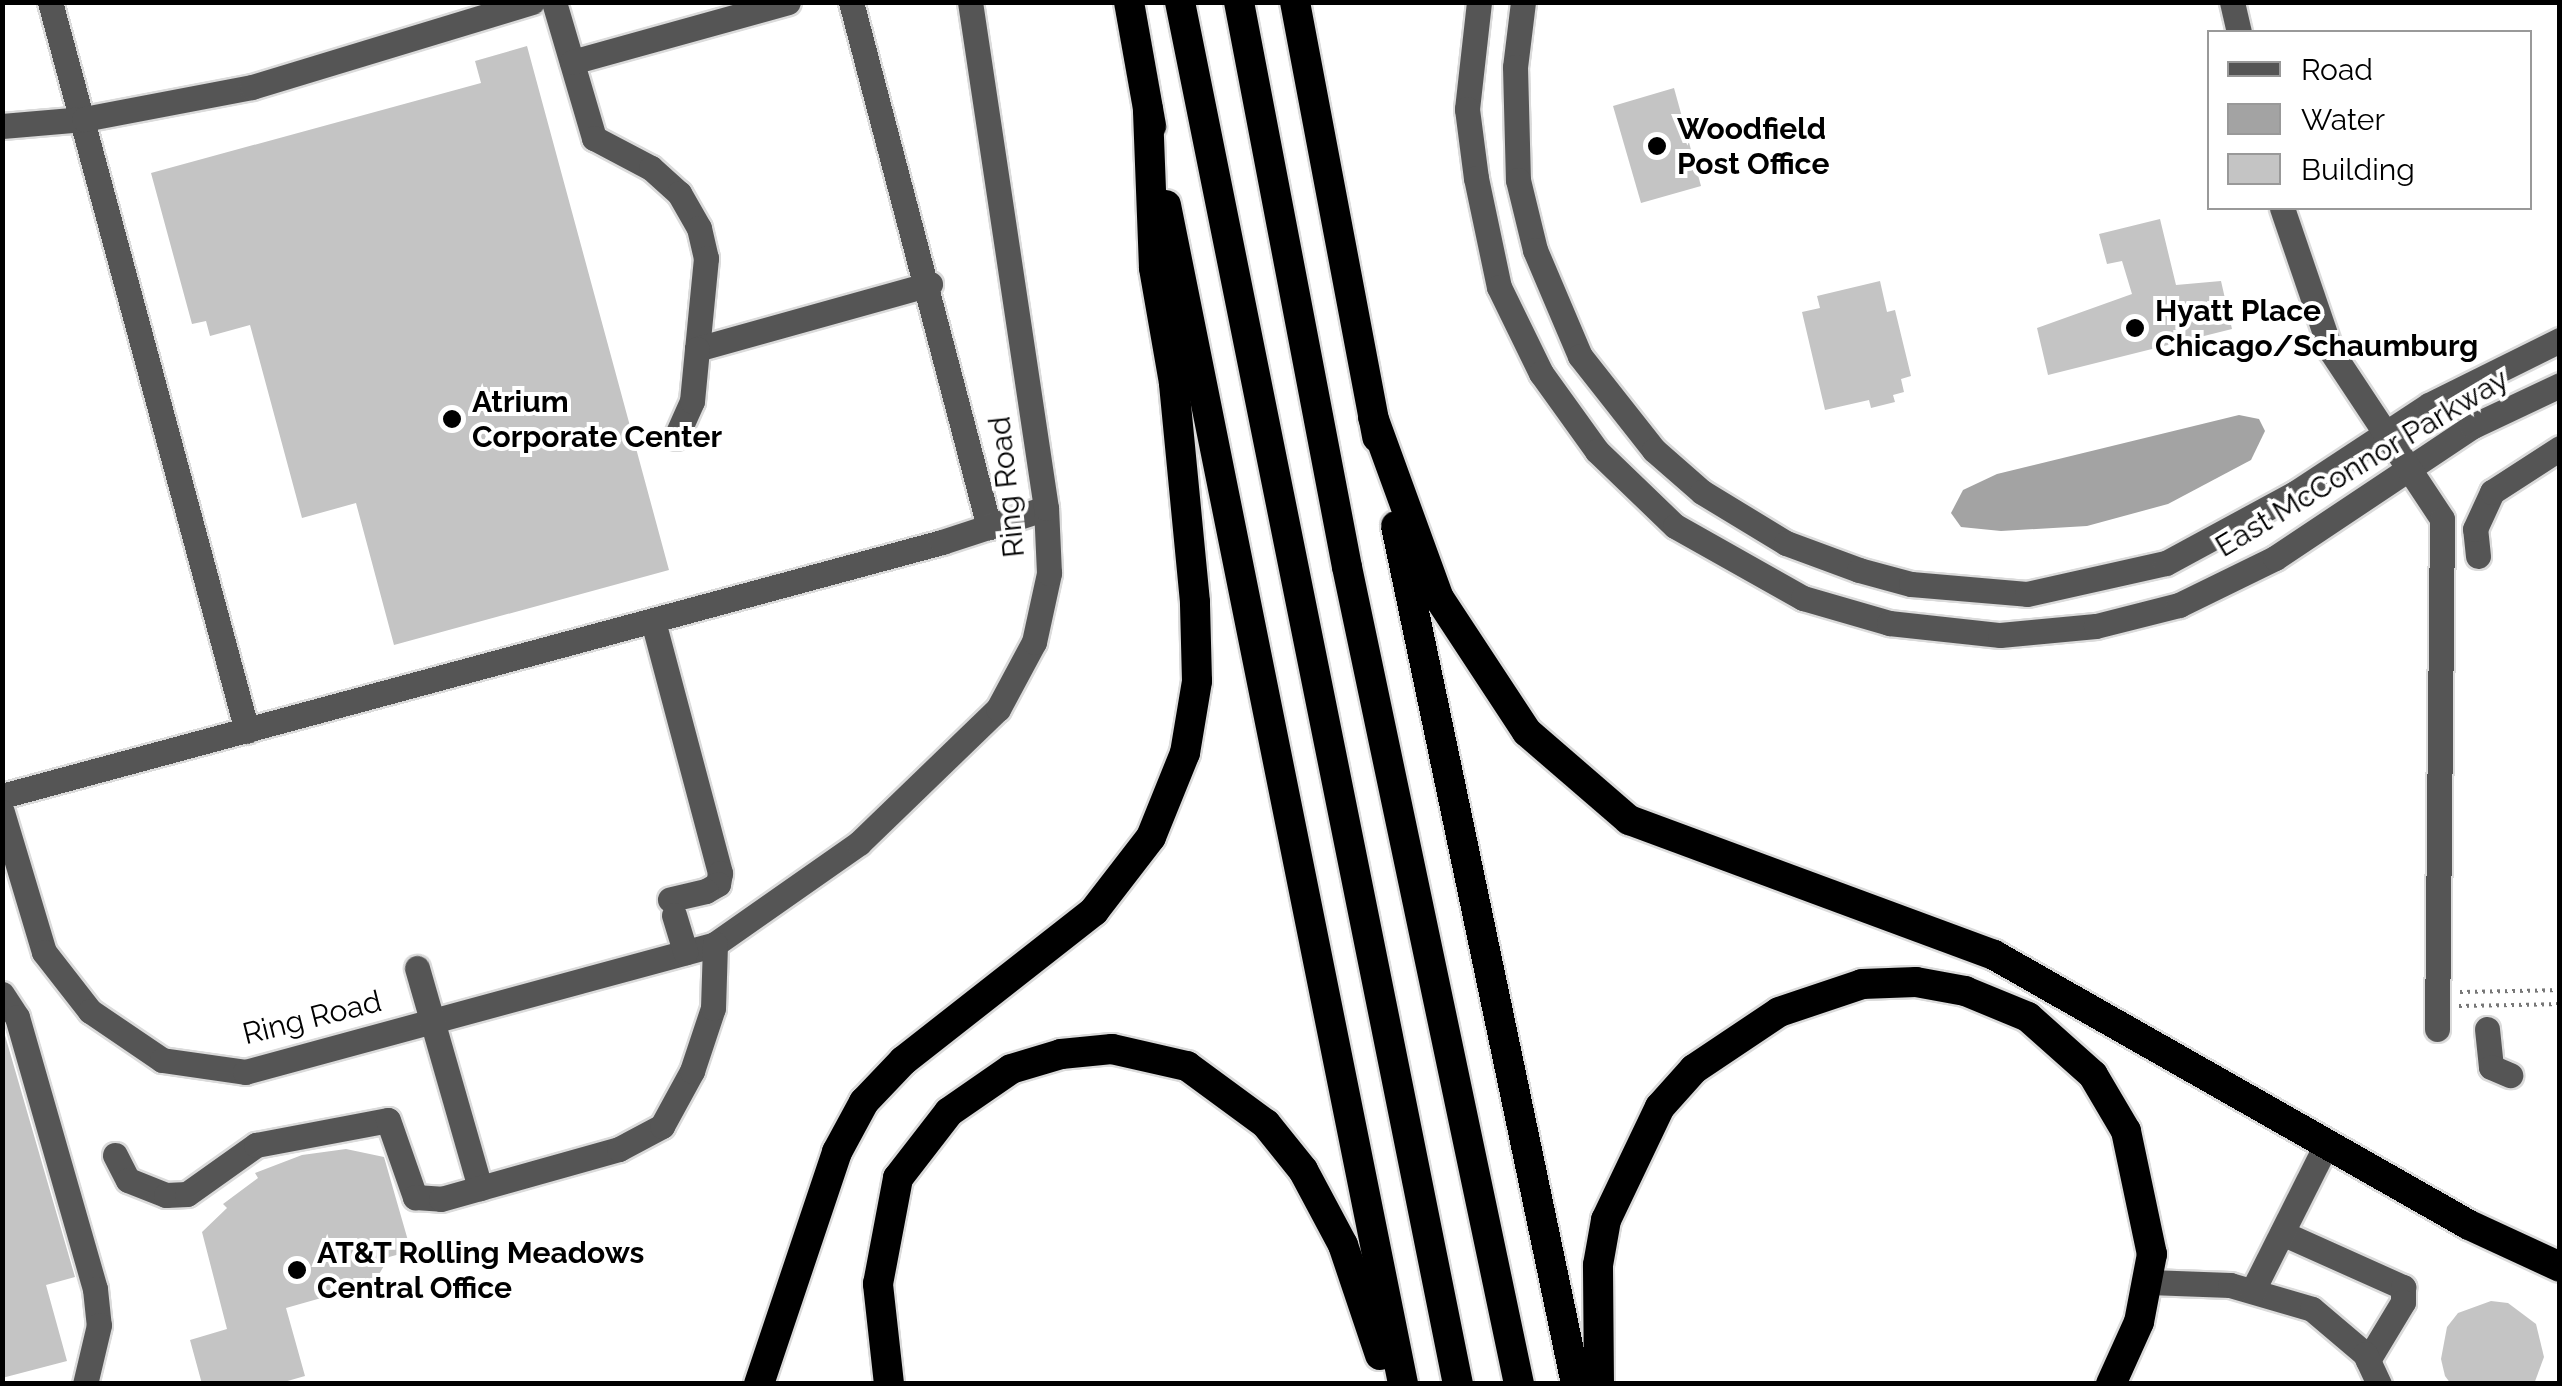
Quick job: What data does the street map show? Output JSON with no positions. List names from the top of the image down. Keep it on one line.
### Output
{"streets":{"street":["East McConnor Parkway","Ring Road"]},"places":["Woodfield Post Office","Hyatt Place Chicago/Schaumburg","Atrium Corporate Center","AT&T Rolling Meadows Central Office"],"legend":["Road","Water","Building"]}
